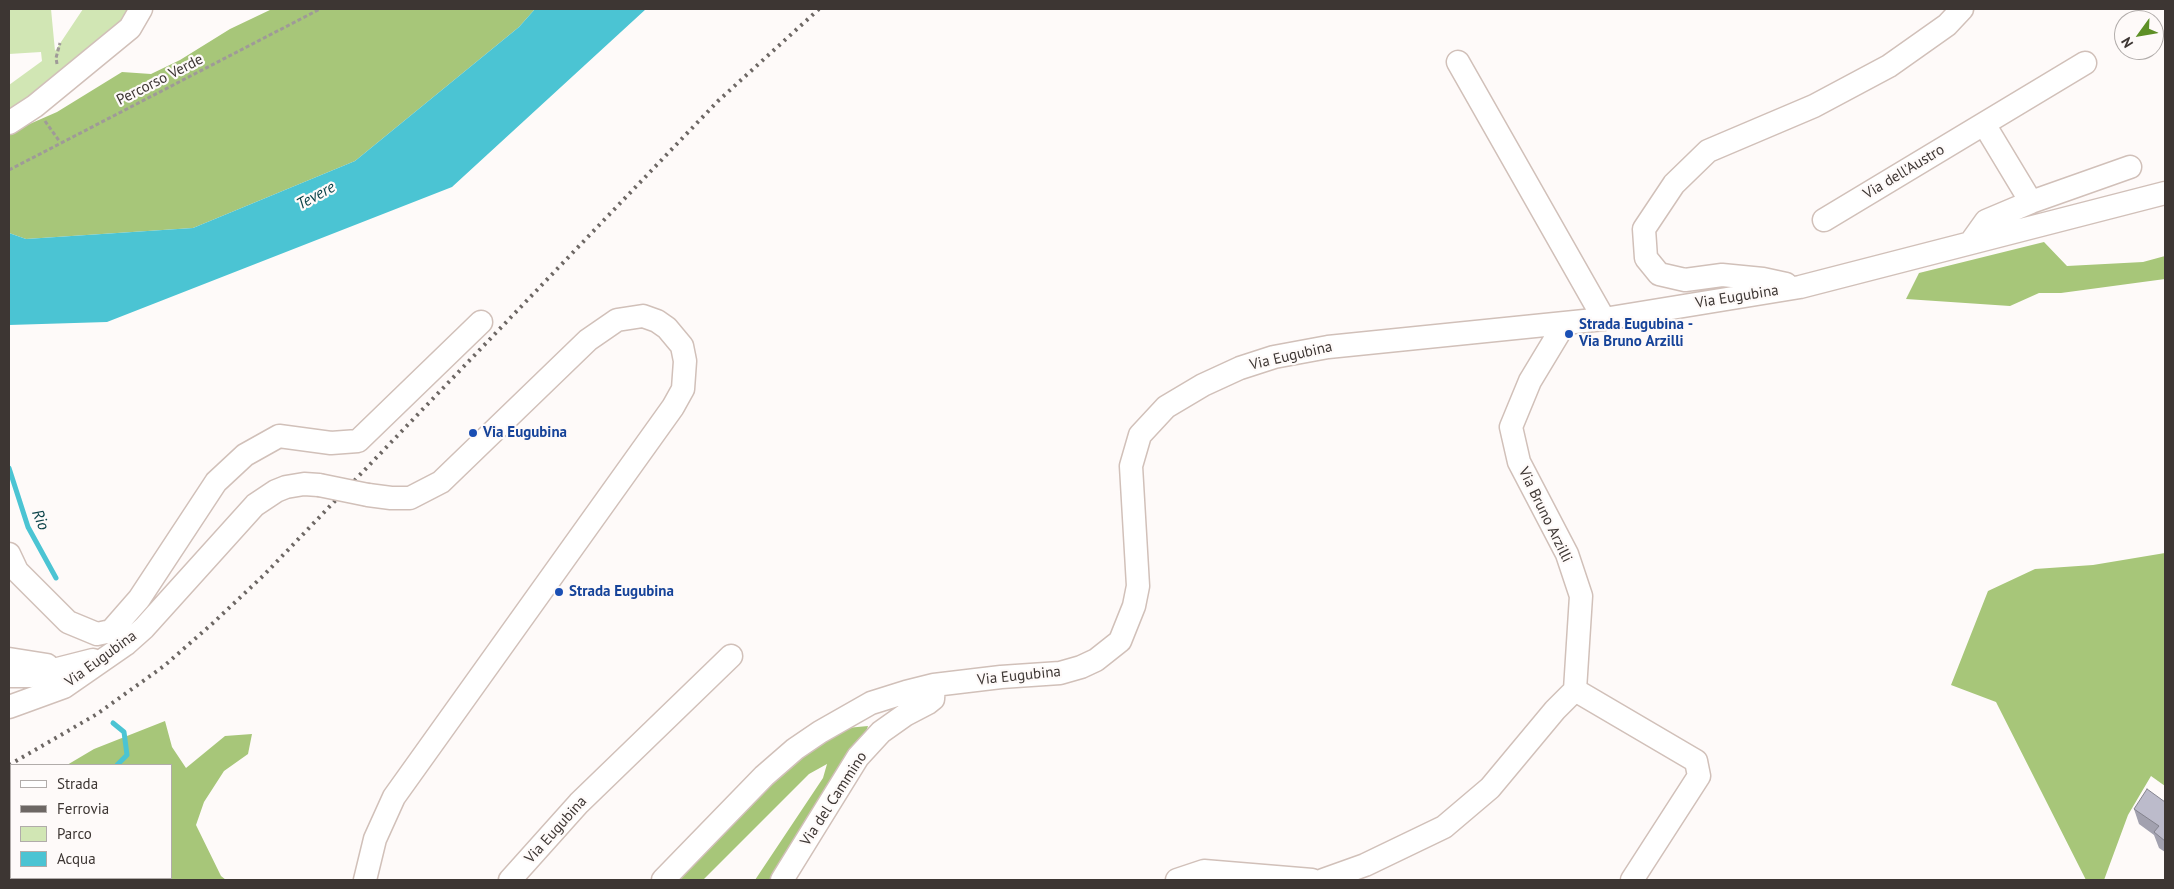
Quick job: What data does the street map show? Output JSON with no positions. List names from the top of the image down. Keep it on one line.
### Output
{"streets":{"street":["Via dell'Austro","Via Eugubina","Via Bruno Arzilli","Via del Cammino"],"path":["Percorso Verde"]},"crossings":[["Via Eugubina","Via Bruno Arzilli"],["Via Eugubina","Via del Cammino"]],"water":["Tevere","Rio"],"places":["Strada Eugubina - Via Bruno Arzilli","Via Eugubina","Strada Eugubina"],"legend":["Strada","Ferrovia","Parco","Acqua"],"north":"bottom left"}
